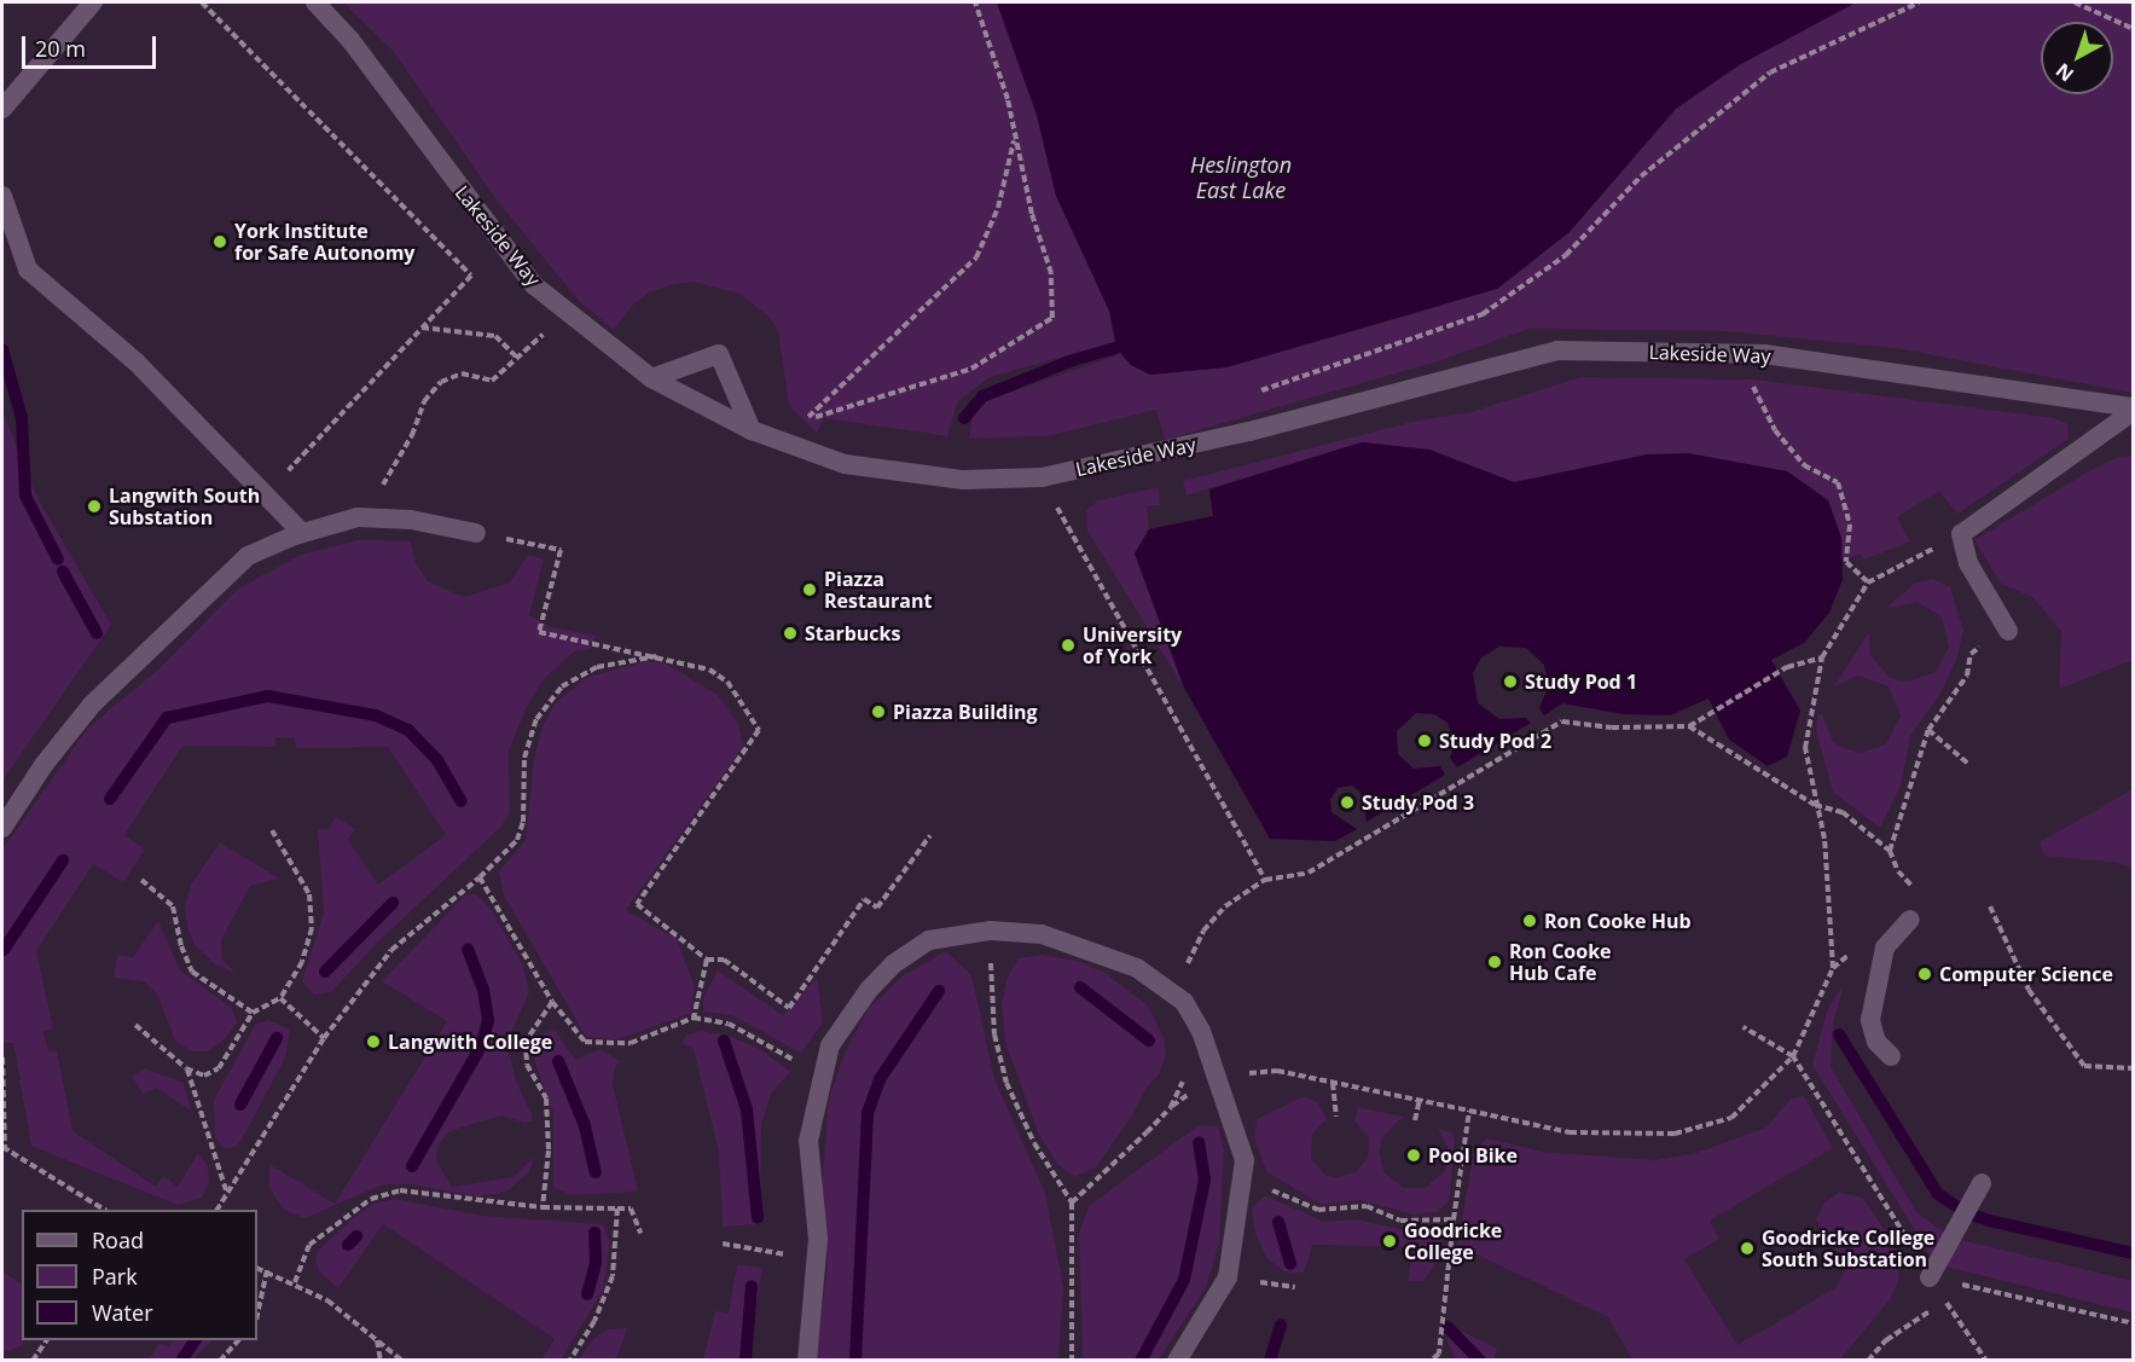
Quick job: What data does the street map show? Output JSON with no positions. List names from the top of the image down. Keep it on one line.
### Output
{"streets":{"street":["Lakeside Way"]},"water":["Heslington East Lake"],"places":["York Institute for Safe Autonomy","Langwith South Substation","Piazza Restaurant","Starbucks","University of York","Study Pod 1","Piazza Building","Study Pod 2","Study Pod 3","Ron Cooke Hub","Ron Cooke Hub Cafe","Computer Science","Langwith College","Pool Bike","Goodricke College","Goodricke College South Substation"],"legend":["Road","Park","Water"],"scale_bar":"20 m","north":"bottom left"}
